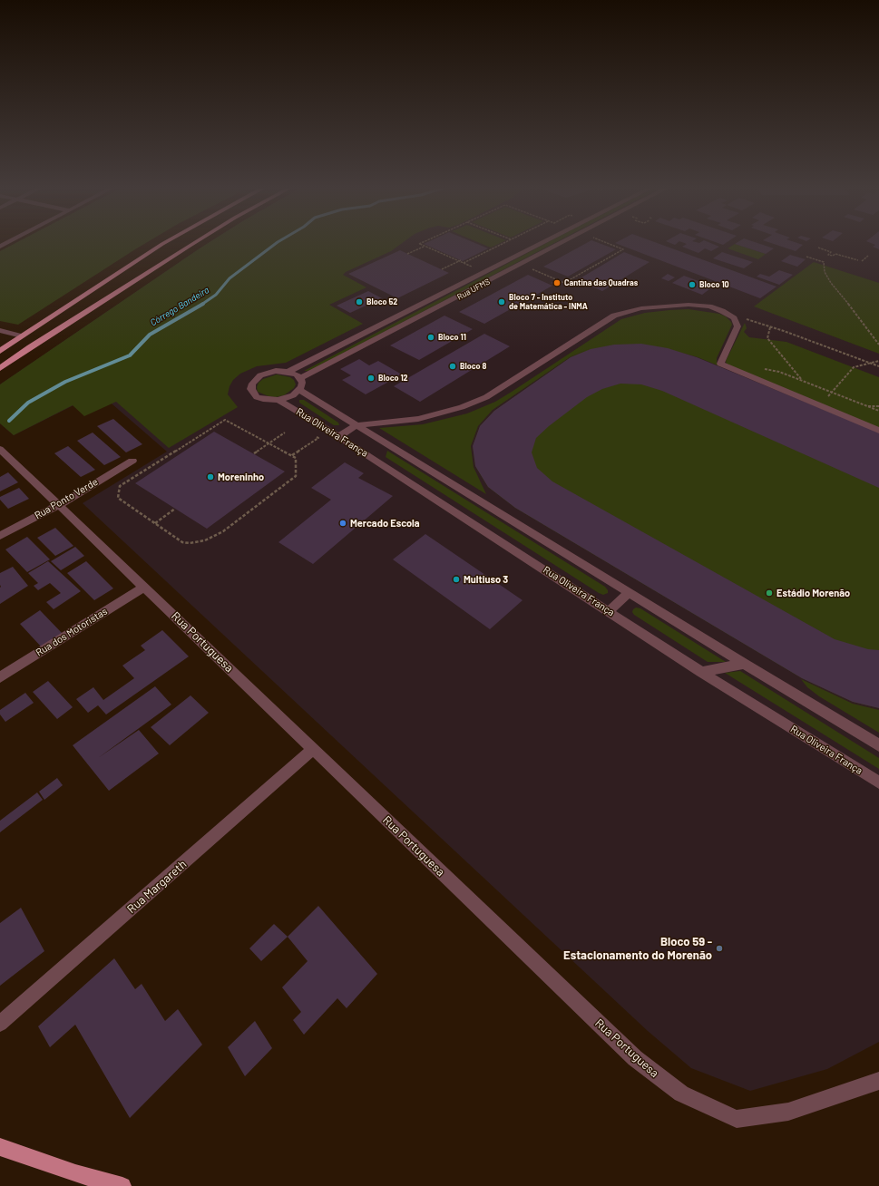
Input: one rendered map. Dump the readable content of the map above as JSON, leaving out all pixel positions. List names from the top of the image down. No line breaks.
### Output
{"streets":{"street":["Rua UFMS","Rua Oliveira França","Rua Ponto Verde","Rua dos Motoristas","Rua Portuguesa","Rua Margareth"]},"crossings":[["Rua UFMS","Rua Oliveira França"],["Rua Ponto Verde","Rua Portuguesa"],["Rua dos Motoristas","Rua Portuguesa"],["Rua Portuguesa","Rua Margareth"]],"water":["Córrego Bandeira"],"places":["Cantina das Quadras","Bloco 10","Bloco 52","Bloco 7 - Instituto de Matemática - INMA","Bloco 11","Bloco 8","Bloco 12","Moreninho","Mercado Escola","Multiuso 3","Estádio Morenão","Bloco 59 - Estacionamento do Morenão"]}
